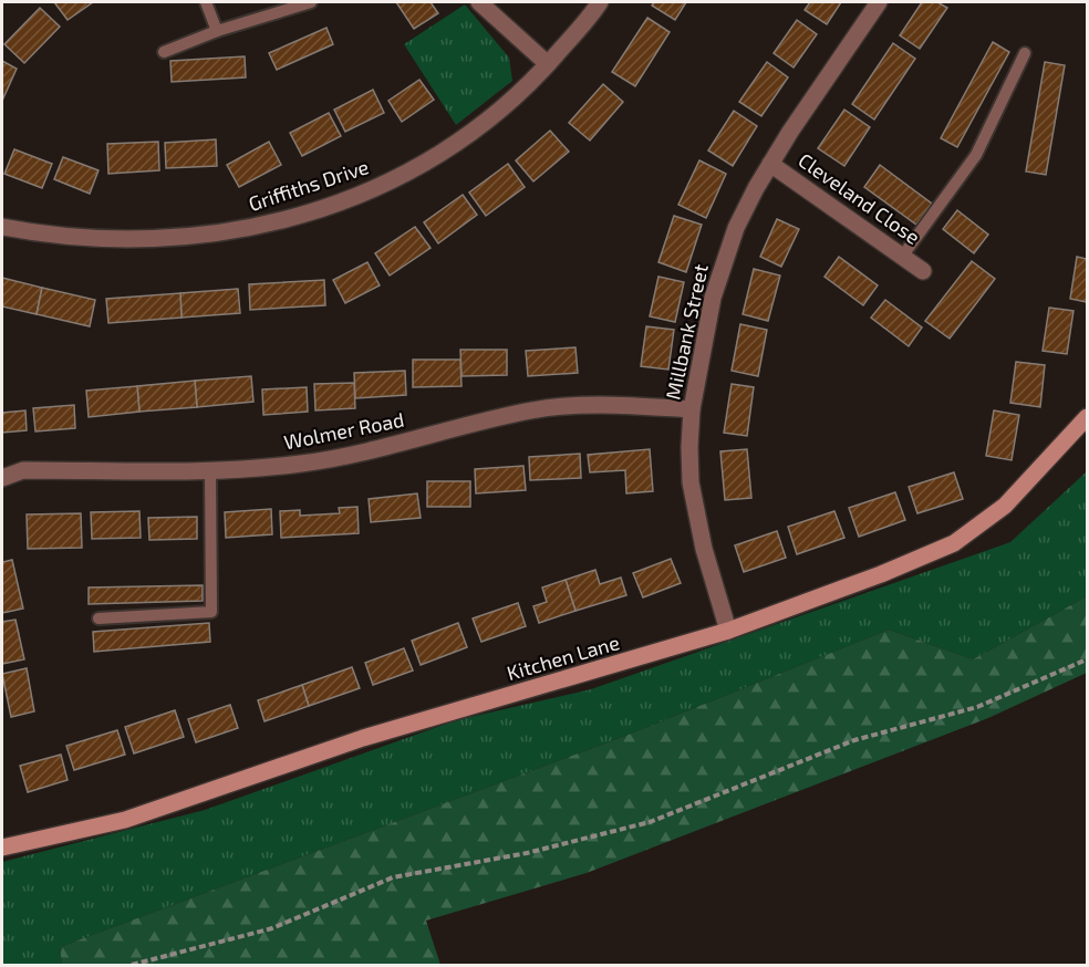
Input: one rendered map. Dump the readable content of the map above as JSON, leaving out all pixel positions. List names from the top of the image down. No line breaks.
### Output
{"streets":{"street":["Griffiths Drive","Cleveland Close","Millbank Street","Wolmer Road","Kitchen Lane"]},"crossings":[["Cleveland Close","Millbank Street"],["Millbank Street","Wolmer Road"],["Millbank Street","Kitchen Lane"]]}
